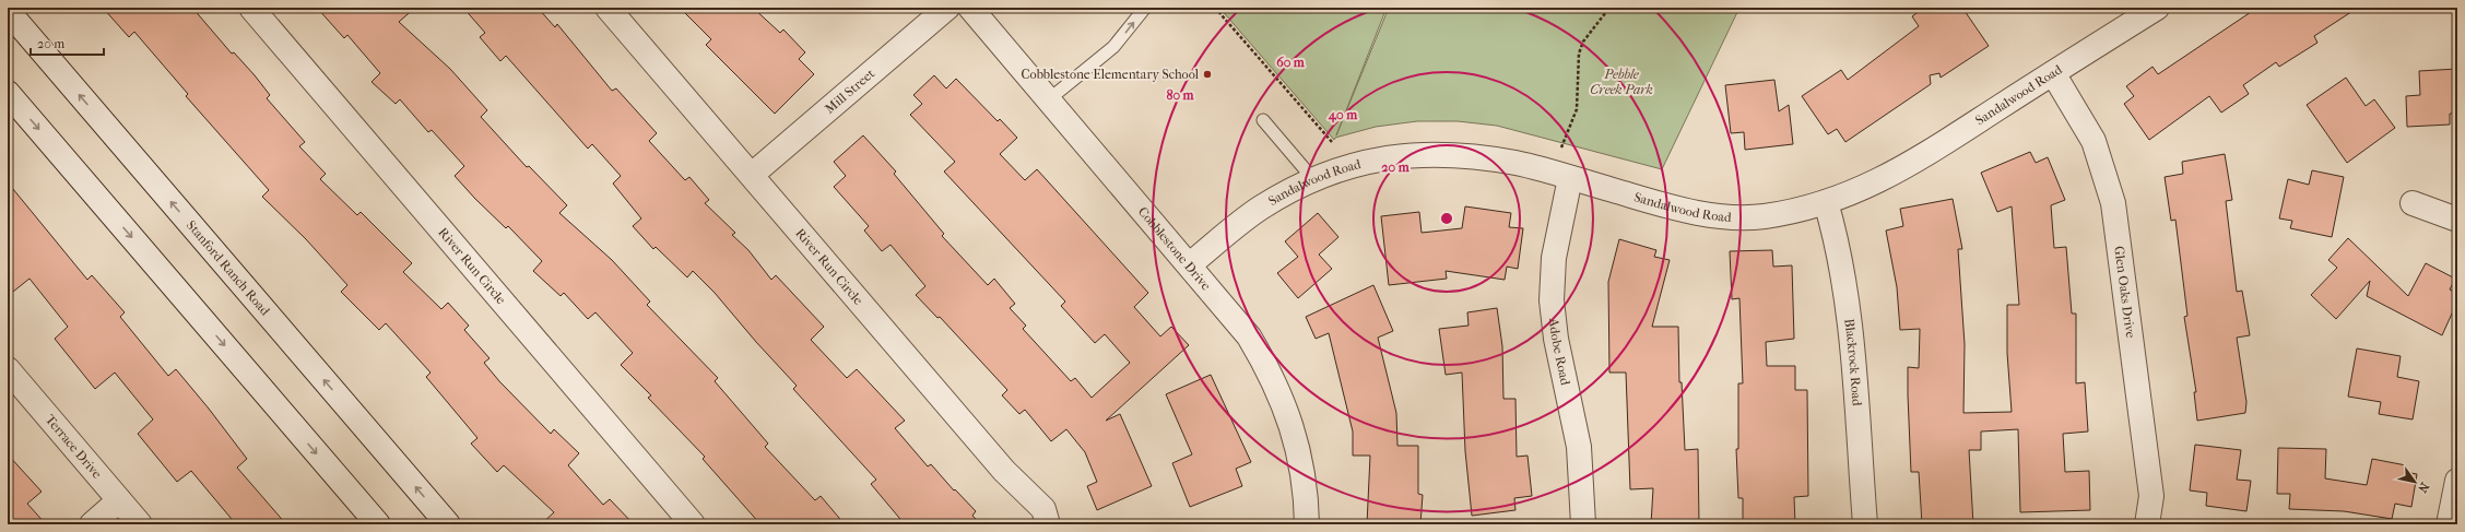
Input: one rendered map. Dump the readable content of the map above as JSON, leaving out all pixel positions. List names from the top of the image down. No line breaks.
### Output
{"streets":{"street":["Mill Street","Sandalwood Road","Cobblestone Drive","River Run Circle","Stanford Ranch Road","Glen Oaks Drive","Adobe Road","Blackrock Road","Terrace Drive"]},"crossings":[["Mill Street","River Run Circle"],["Sandalwood Road","Cobblestone Drive"],["Sandalwood Road","Glen Oaks Drive"],["Sandalwood Road","Adobe Road"],["Sandalwood Road","Blackrock Road"]],"parks":["Pebble Creek Park"],"places":["Cobblestone Elementary School"],"scale_bar":"20 m","north":"bottom right","rings":["60 m","80 m","40 m","20 m"]}
